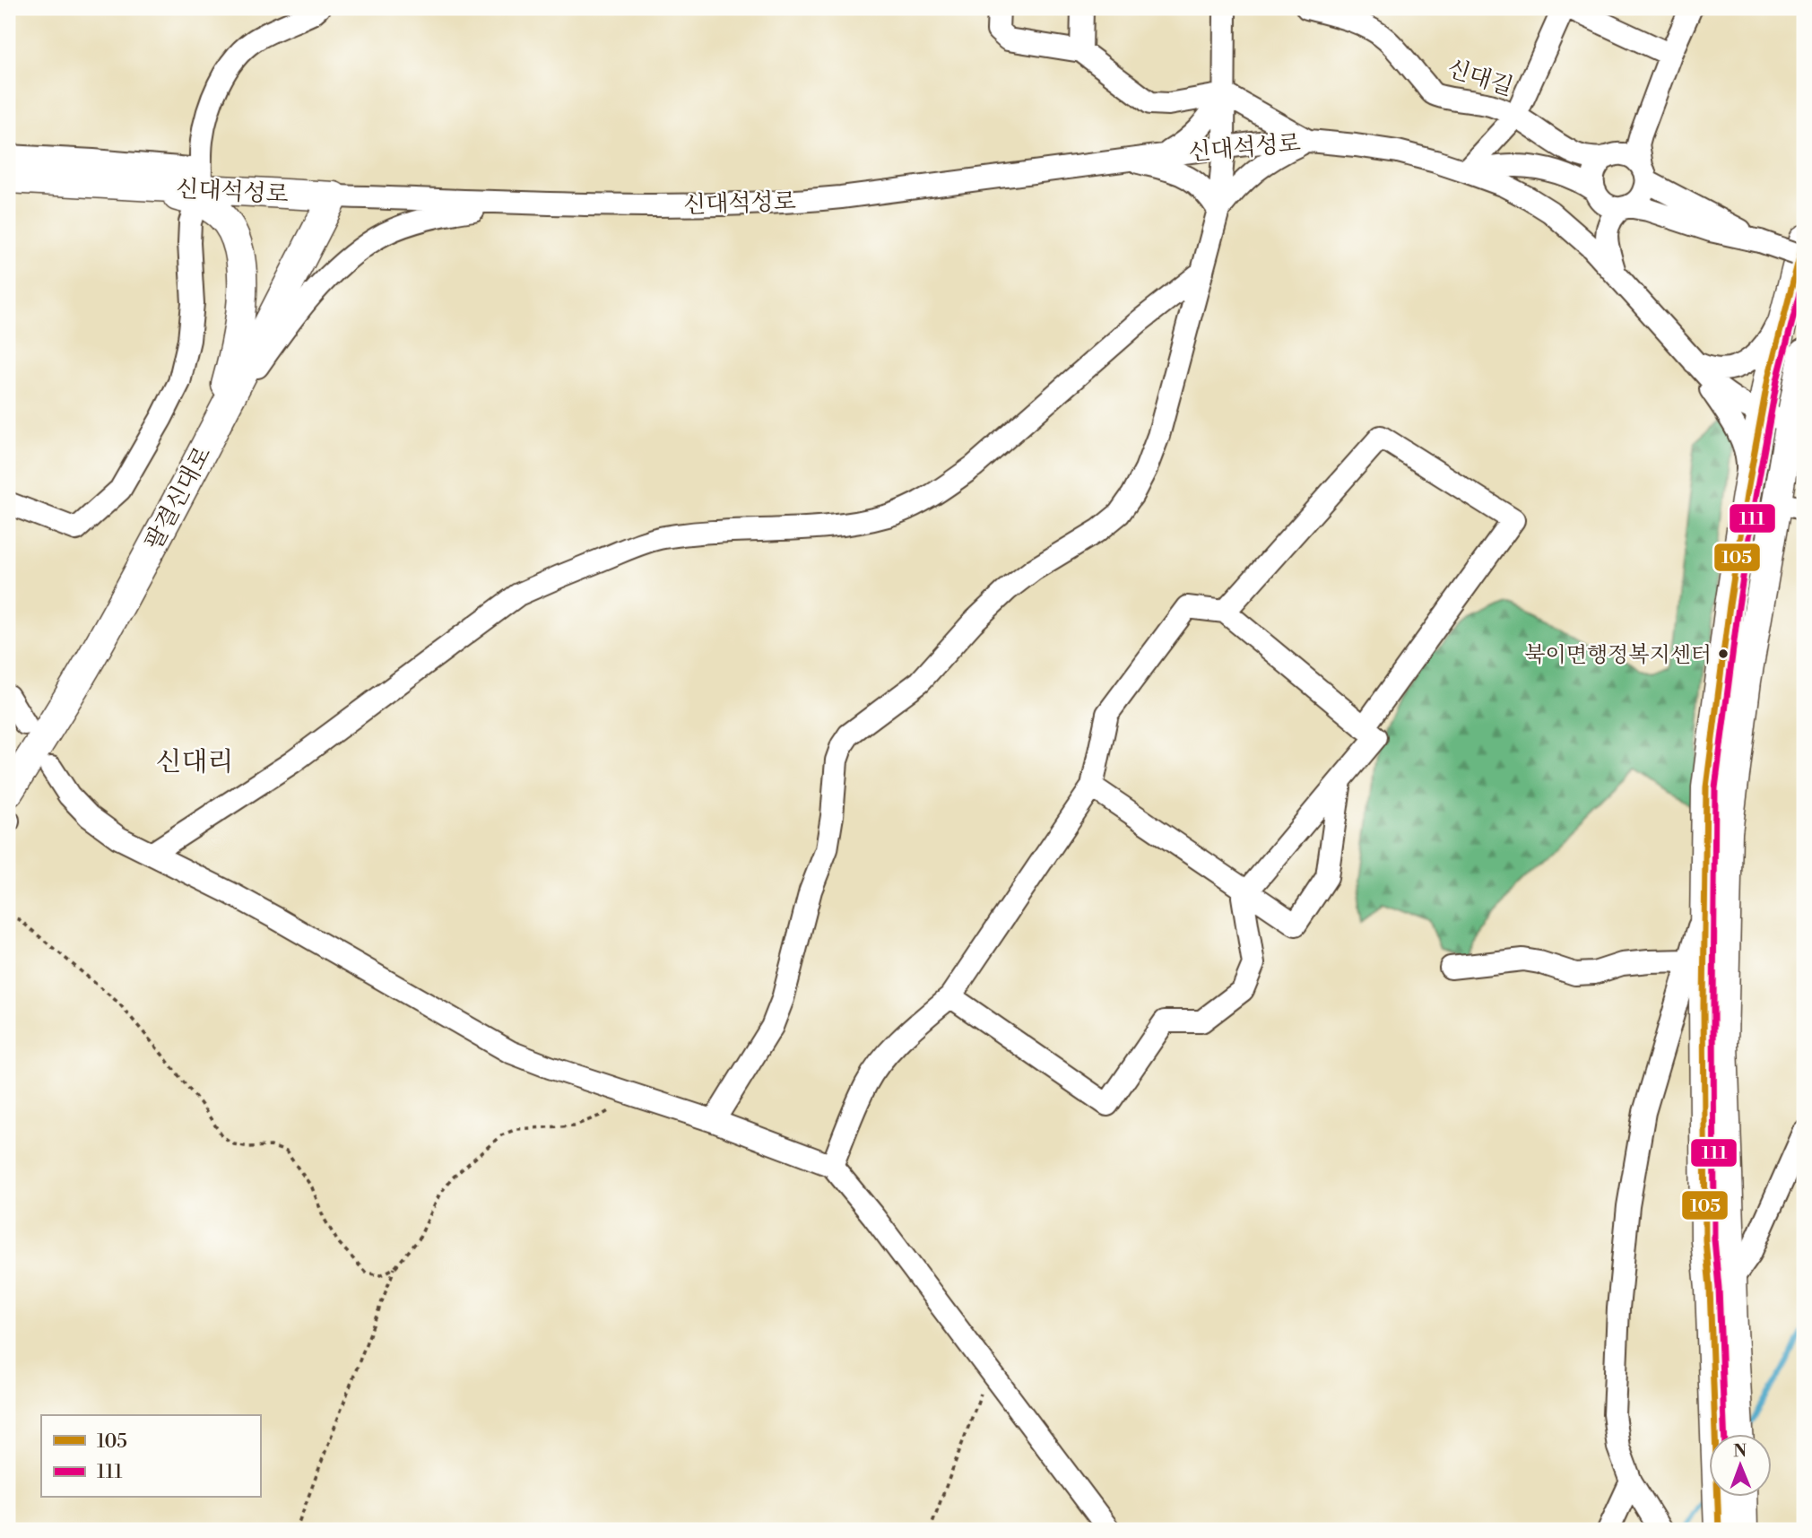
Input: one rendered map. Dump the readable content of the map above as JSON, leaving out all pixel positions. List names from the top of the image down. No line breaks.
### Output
{"streets":{"main road":["신대석성로","팔결신대로"],"street":["신대길"]},"crossings":[["신대석성로","팔결신대로"]],"districts":["신대리"],"places":["북이면행정복지센터"],"lines":["transit line 105","transit line 111"],"legend":["105","111"],"north":"top"}
